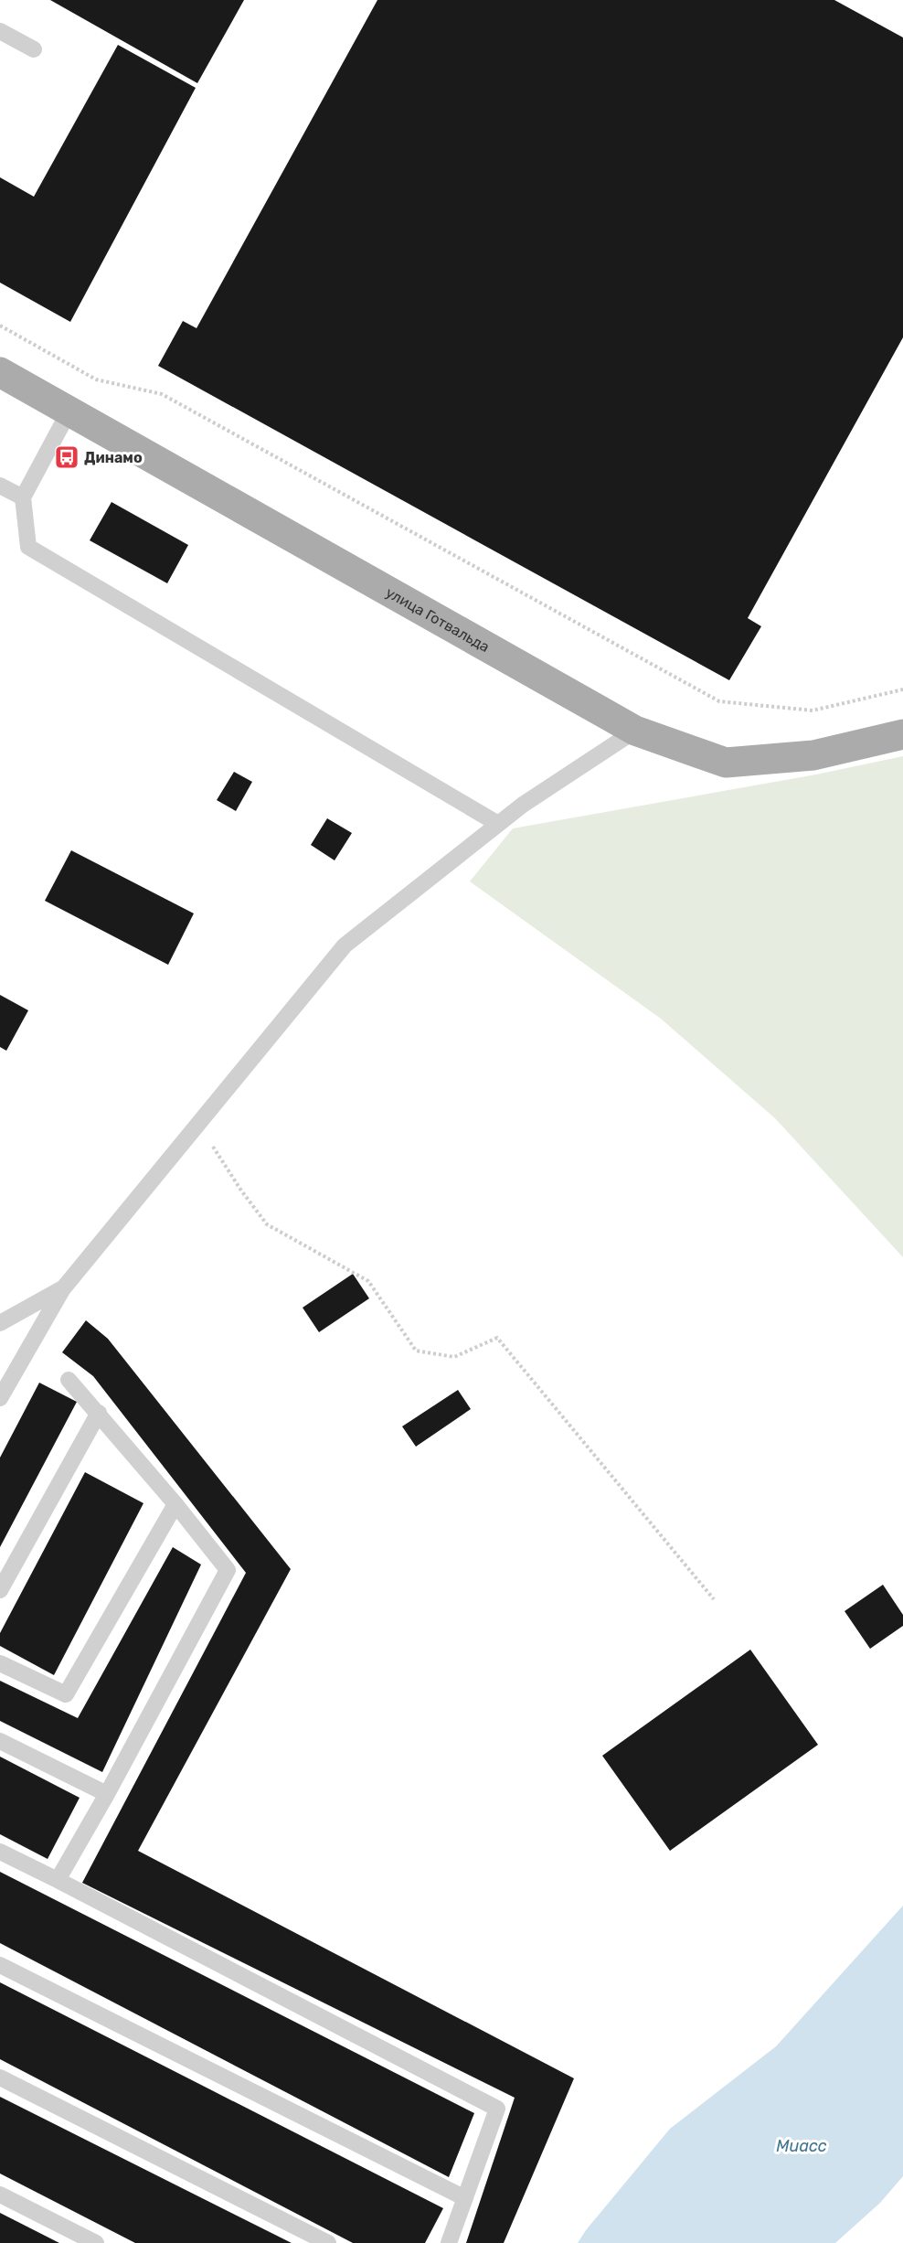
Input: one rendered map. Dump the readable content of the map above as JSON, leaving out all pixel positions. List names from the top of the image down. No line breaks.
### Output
{"streets":{"main road":["улица Готвальда"]},"water":["Миасс"],"places":{"bus stop":["Динамо"]}}
